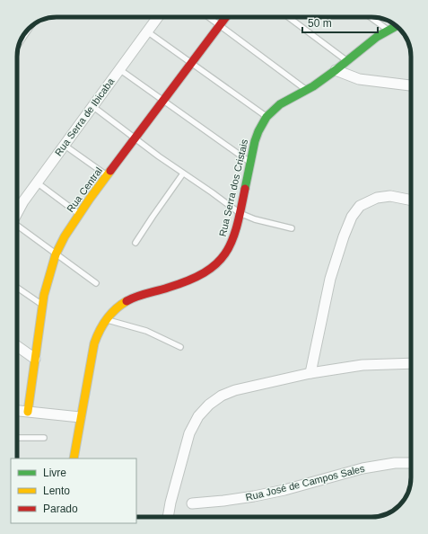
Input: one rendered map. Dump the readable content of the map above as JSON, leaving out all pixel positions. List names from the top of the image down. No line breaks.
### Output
{"streets":{"street":["Rua Serra de Ibicaba","Rua Serra dos Cristais","Rua Central","Rua José de Campos Sales"]},"legend":["Livre","Lento","Parado"],"scale_bar":"50 m"}
